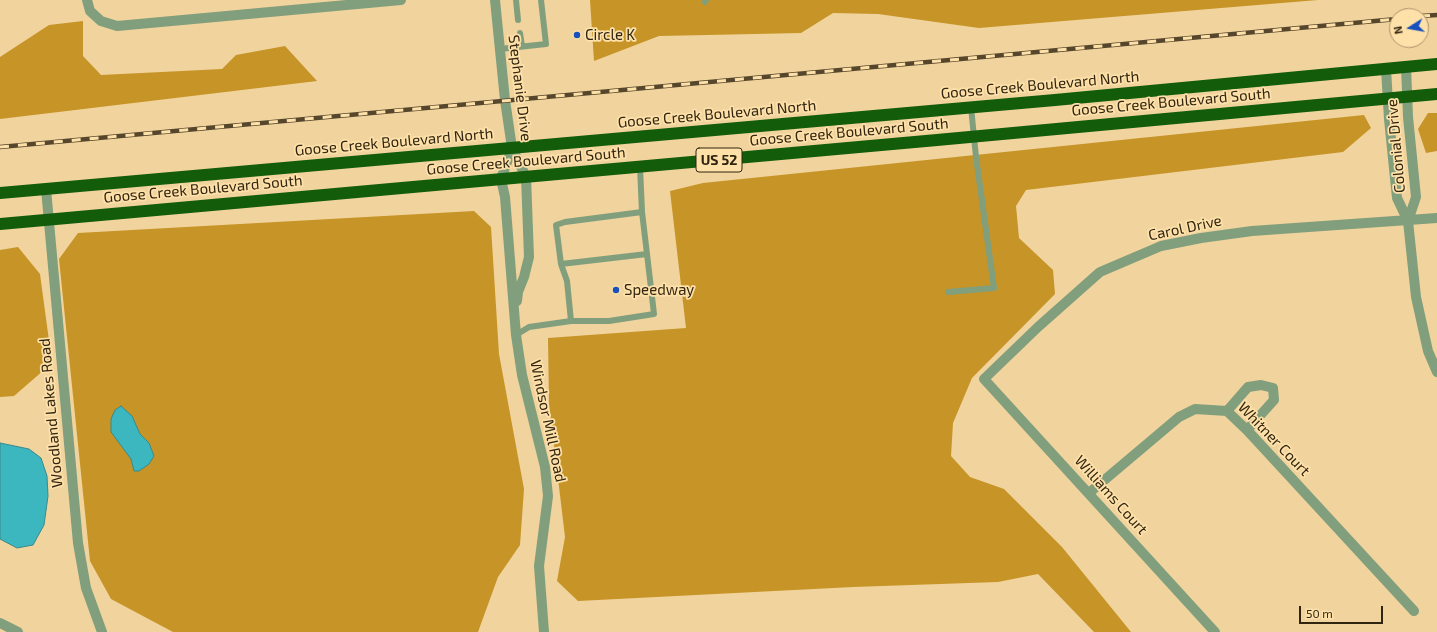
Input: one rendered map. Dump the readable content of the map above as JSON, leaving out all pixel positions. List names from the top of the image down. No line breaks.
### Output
{"streets":{"highway":["Goose Creek Boulevard North","Goose Creek Boulevard South","US 52"],"street":["Stephanie Drive","Colonial Drive","Carol Drive","Woodland Lakes Road","Windsor Mill Road","Whitner Court","Williams Court"]},"crossings":[["Goose Creek Boulevard North","Stephanie Drive"],["Goose Creek Boulevard North","Colonial Drive"],["Goose Creek Boulevard North","Woodland Lakes Road"],["Goose Creek Boulevard North","Windsor Mill Road"],["Stephanie Drive","Goose Creek Boulevard South"],["Stephanie Drive","Windsor Mill Road"],["Goose Creek Boulevard South","Colonial Drive"],["Goose Creek Boulevard South","Woodland Lakes Road"],["Goose Creek Boulevard South","Windsor Mill Road"],["Colonial Drive","Carol Drive"],["Carol Drive","Williams Court"],["Whitner Court","Williams Court"]],"places":["Circle K","Speedway"],"scale_bar":"50 m","north":"left"}
